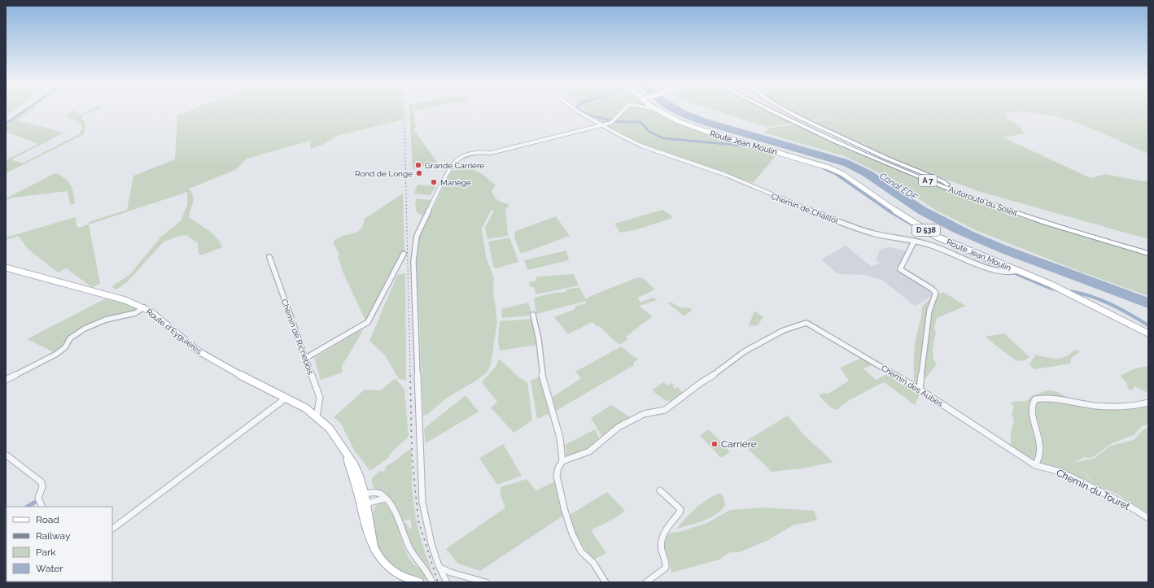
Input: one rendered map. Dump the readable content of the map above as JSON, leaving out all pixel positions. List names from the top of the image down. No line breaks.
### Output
{"streets":{"highway":["A 7","Autoroute du Soleil"],"main road":["Route Jean Moulin","D 538","Route d'Eyguières"],"street":["Chemin de Chaillol","Chemin de Richebois","Chemin des Aubes","Chemin du Touret"]},"crossings":[["Route Jean Moulin","Chemin de Chaillol"],["Route d'Eyguières","Chemin de Richebois"],["Chemin des Aubes","Chemin du Touret"]],"water":["Canal EDF"],"places":["Grande Carrière","Rond de Longe","Manège","Carrière"],"legend":["Road","Railway","Park","Water"]}
